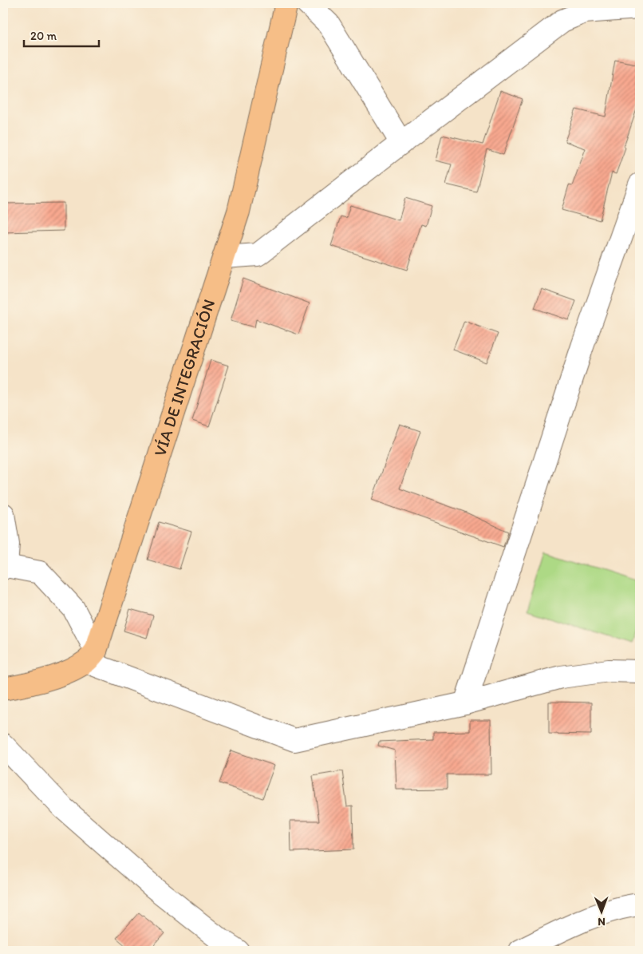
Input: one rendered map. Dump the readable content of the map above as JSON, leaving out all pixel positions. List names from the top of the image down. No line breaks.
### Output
{"streets":{"main road":["VÍA DE INTEGRACIÓN"]},"scale_bar":"20 m","north":"bottom"}
